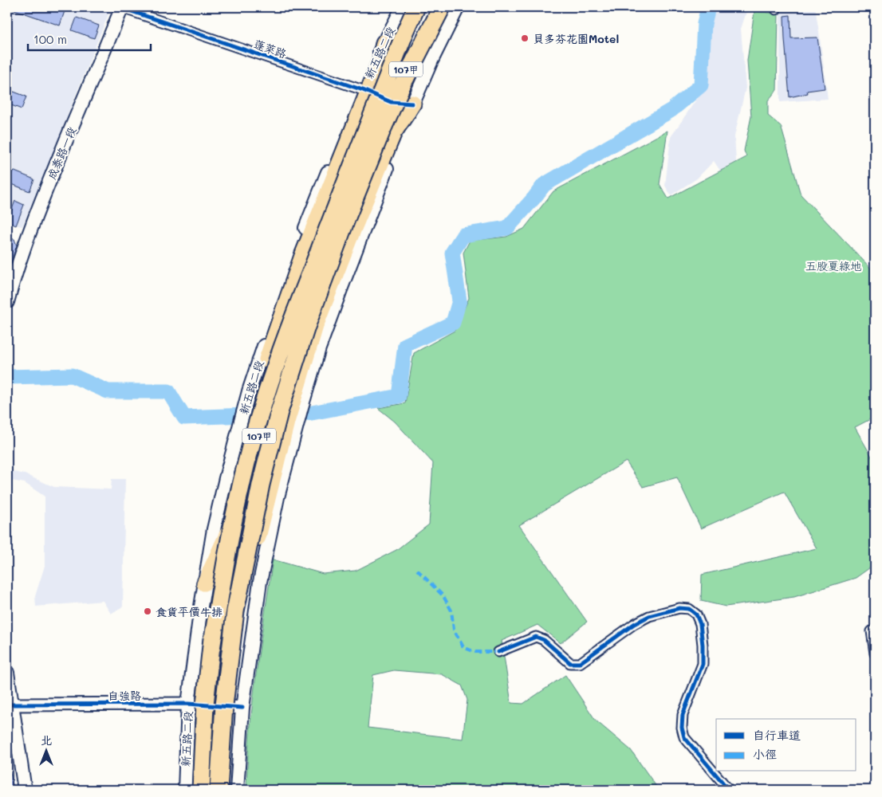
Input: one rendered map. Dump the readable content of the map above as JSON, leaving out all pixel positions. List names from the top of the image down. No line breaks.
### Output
{"streets":{"main road":["新五路二段","107甲","成泰路一段"],"street":["蓬萊路","自強路"]},"crossings":[["蓬萊路","新五路二段"],["蓬萊路","107甲"],["蓬萊路","成泰路一段"],["新五路二段","自強路"],["107甲","自強路"]],"parks":["五股夏綠地"],"places":["貝多芬花園Motel","食貨平價牛排"],"legend":["自行車道","小徑"],"scale_bar":"100 m","north":"top"}
